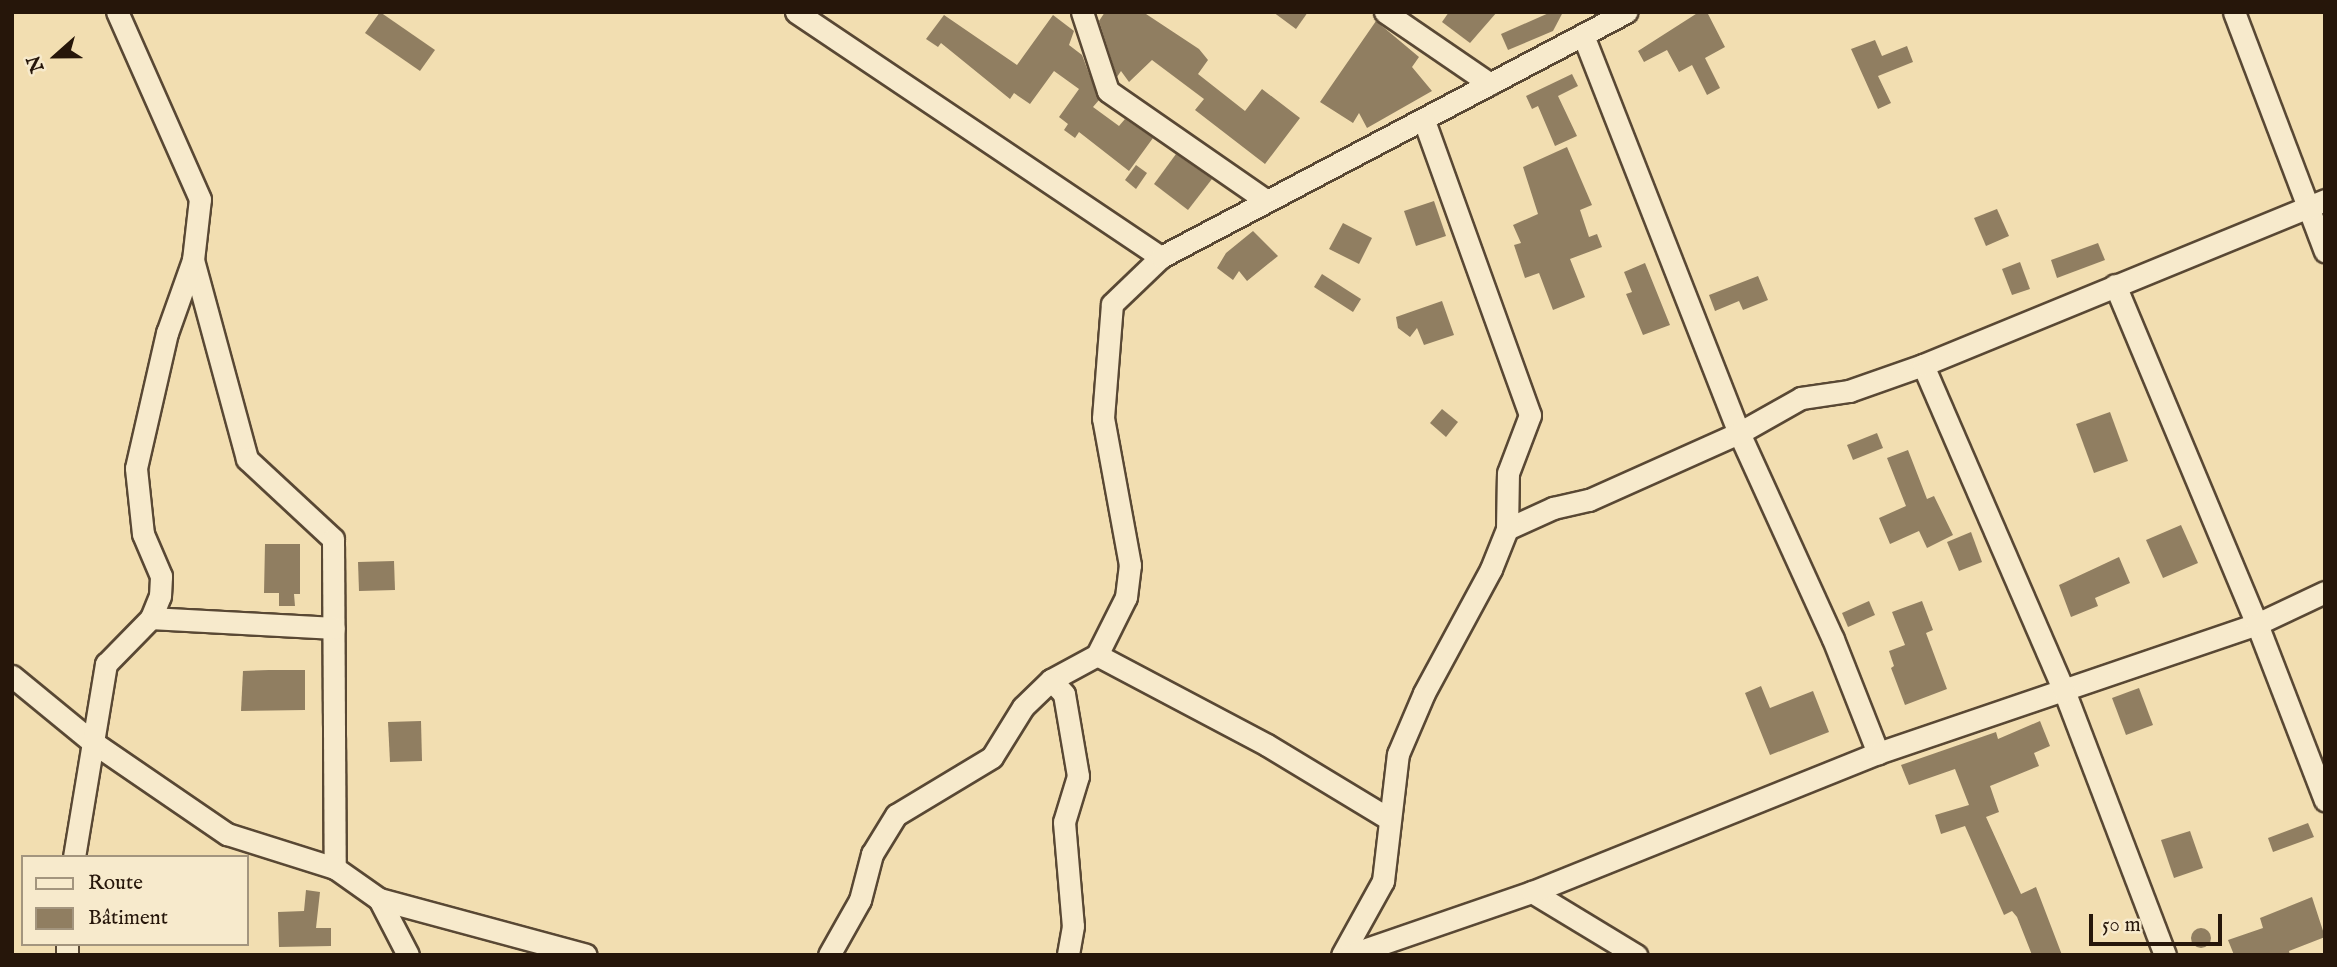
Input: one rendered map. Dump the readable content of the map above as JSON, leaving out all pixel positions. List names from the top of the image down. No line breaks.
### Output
{"legend":["Route","Bâtiment"],"scale_bar":"50 m","north":"left"}
